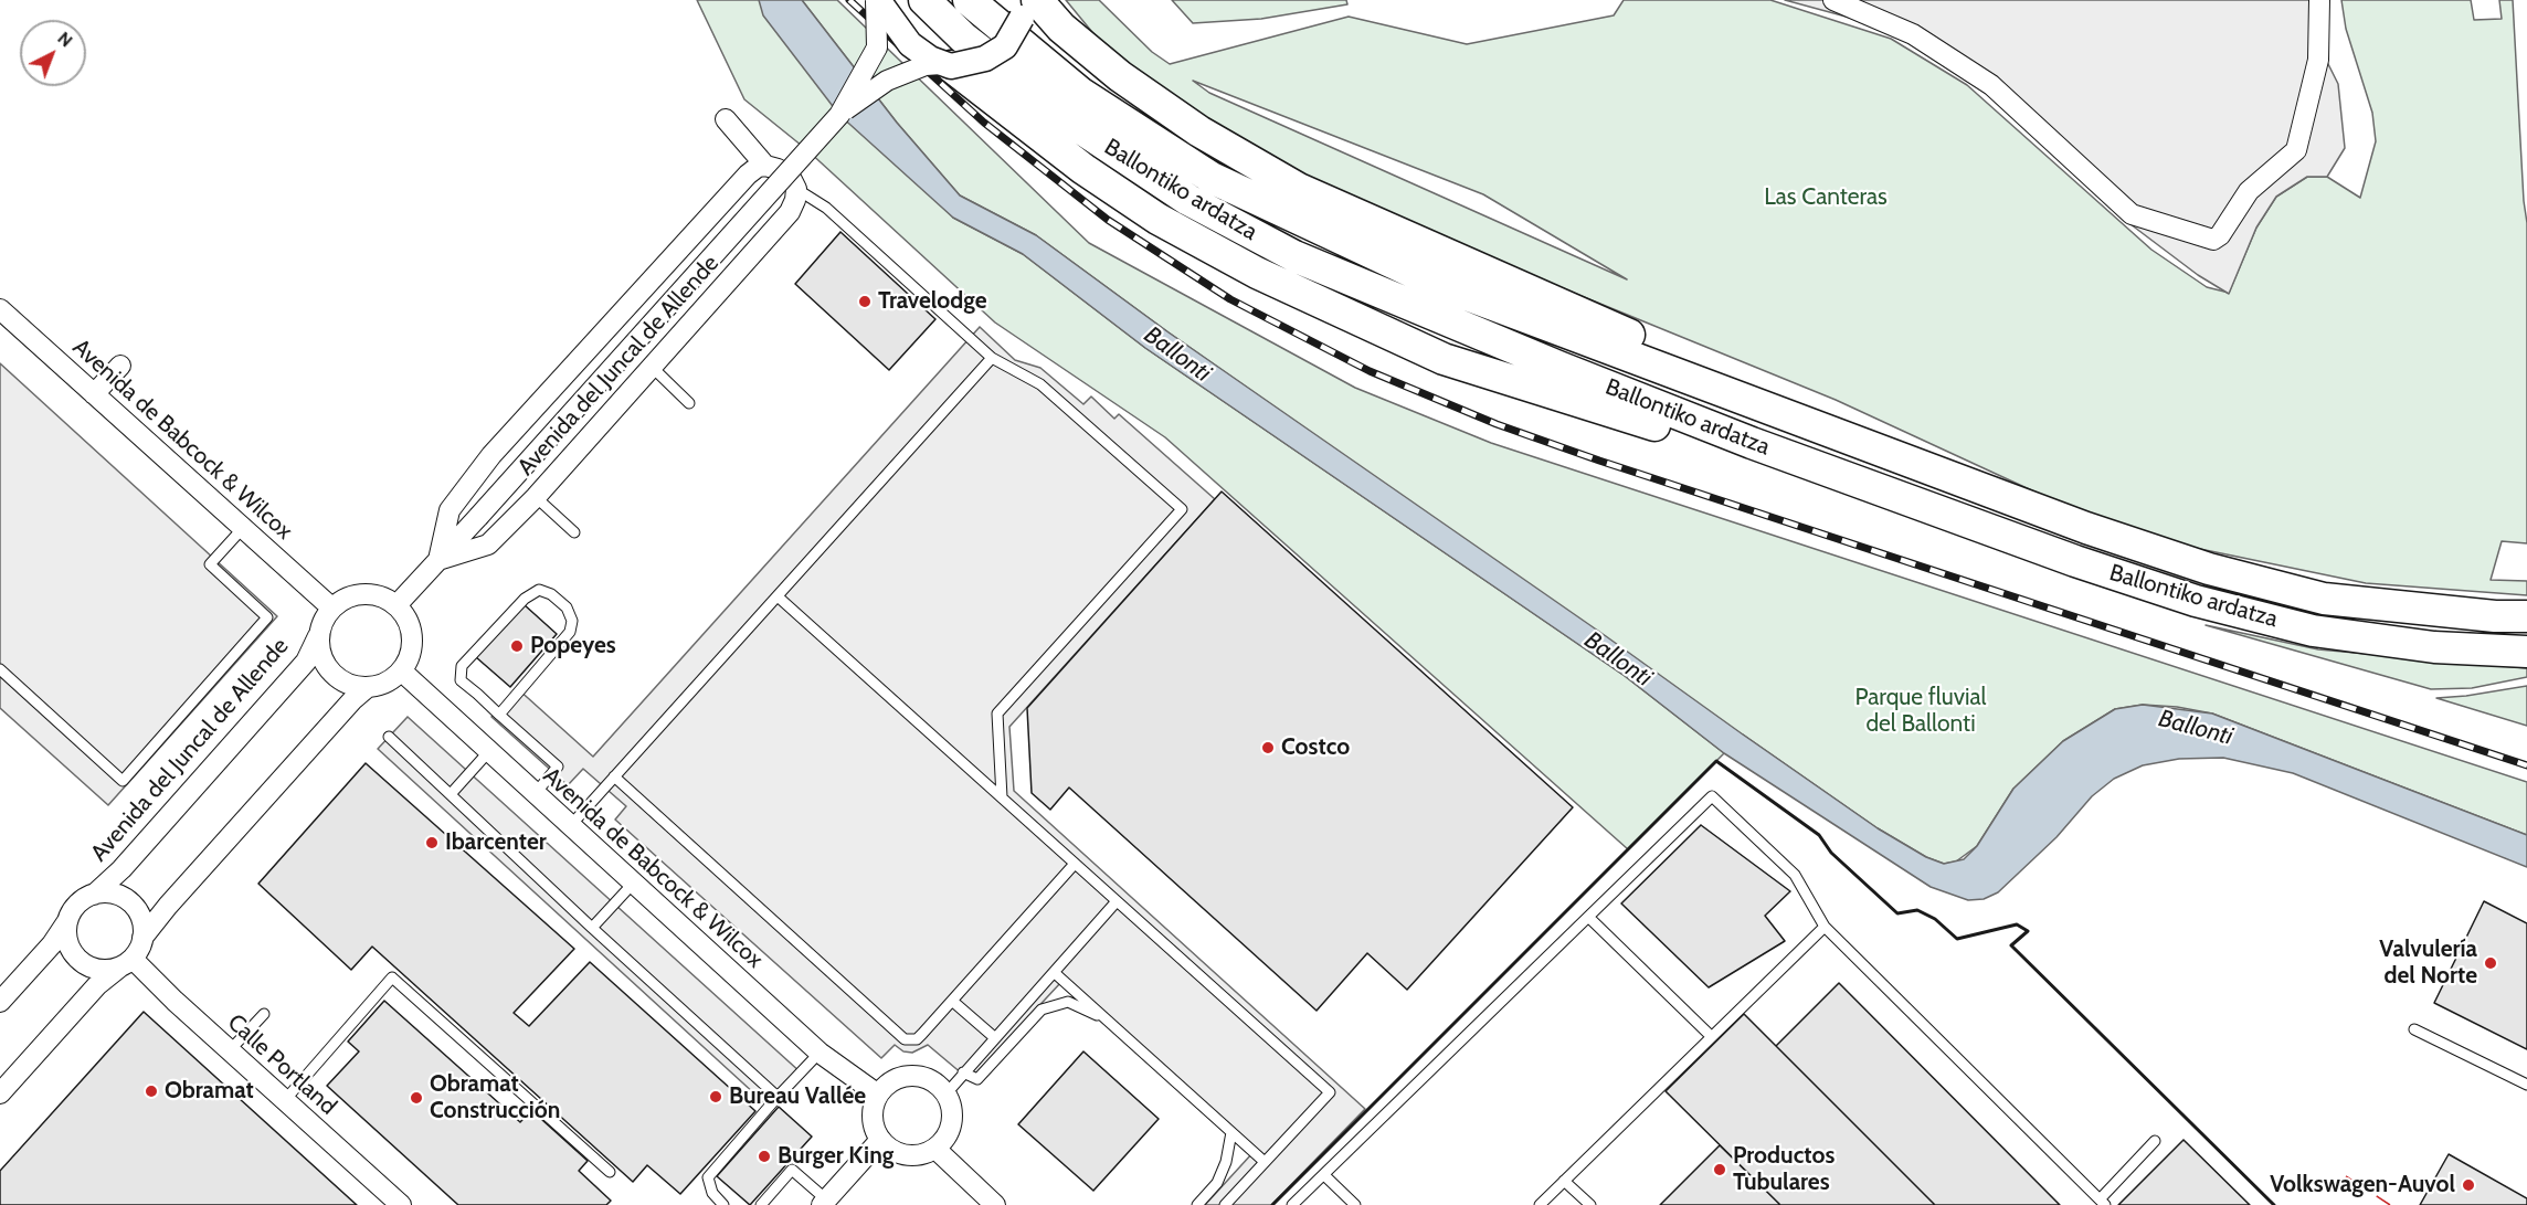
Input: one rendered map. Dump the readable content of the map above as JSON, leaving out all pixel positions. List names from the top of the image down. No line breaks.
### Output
{"streets":{"main road":["Ballontiko ardatza"],"street":["Avenida del Juncal de Allende","Avenida de Babcock & Wilcox","Calle Portland"]},"crossings":[["Avenida del Juncal de Allende","Avenida de Babcock & Wilcox"],["Avenida del Juncal de Allende","Calle Portland"]],"water":["Ballonti"],"parks":["Las Canteras","Parque fluvial del Ballonti"],"places":["Travelodge","Popeyes","Costco","Ibarcenter","Valvulería del Norte","Obramat","Bureau Vallée","Obramat Construcción","Burger King","Productos Tubulares","Volkswagen-Auvol"],"north":"top right"}
